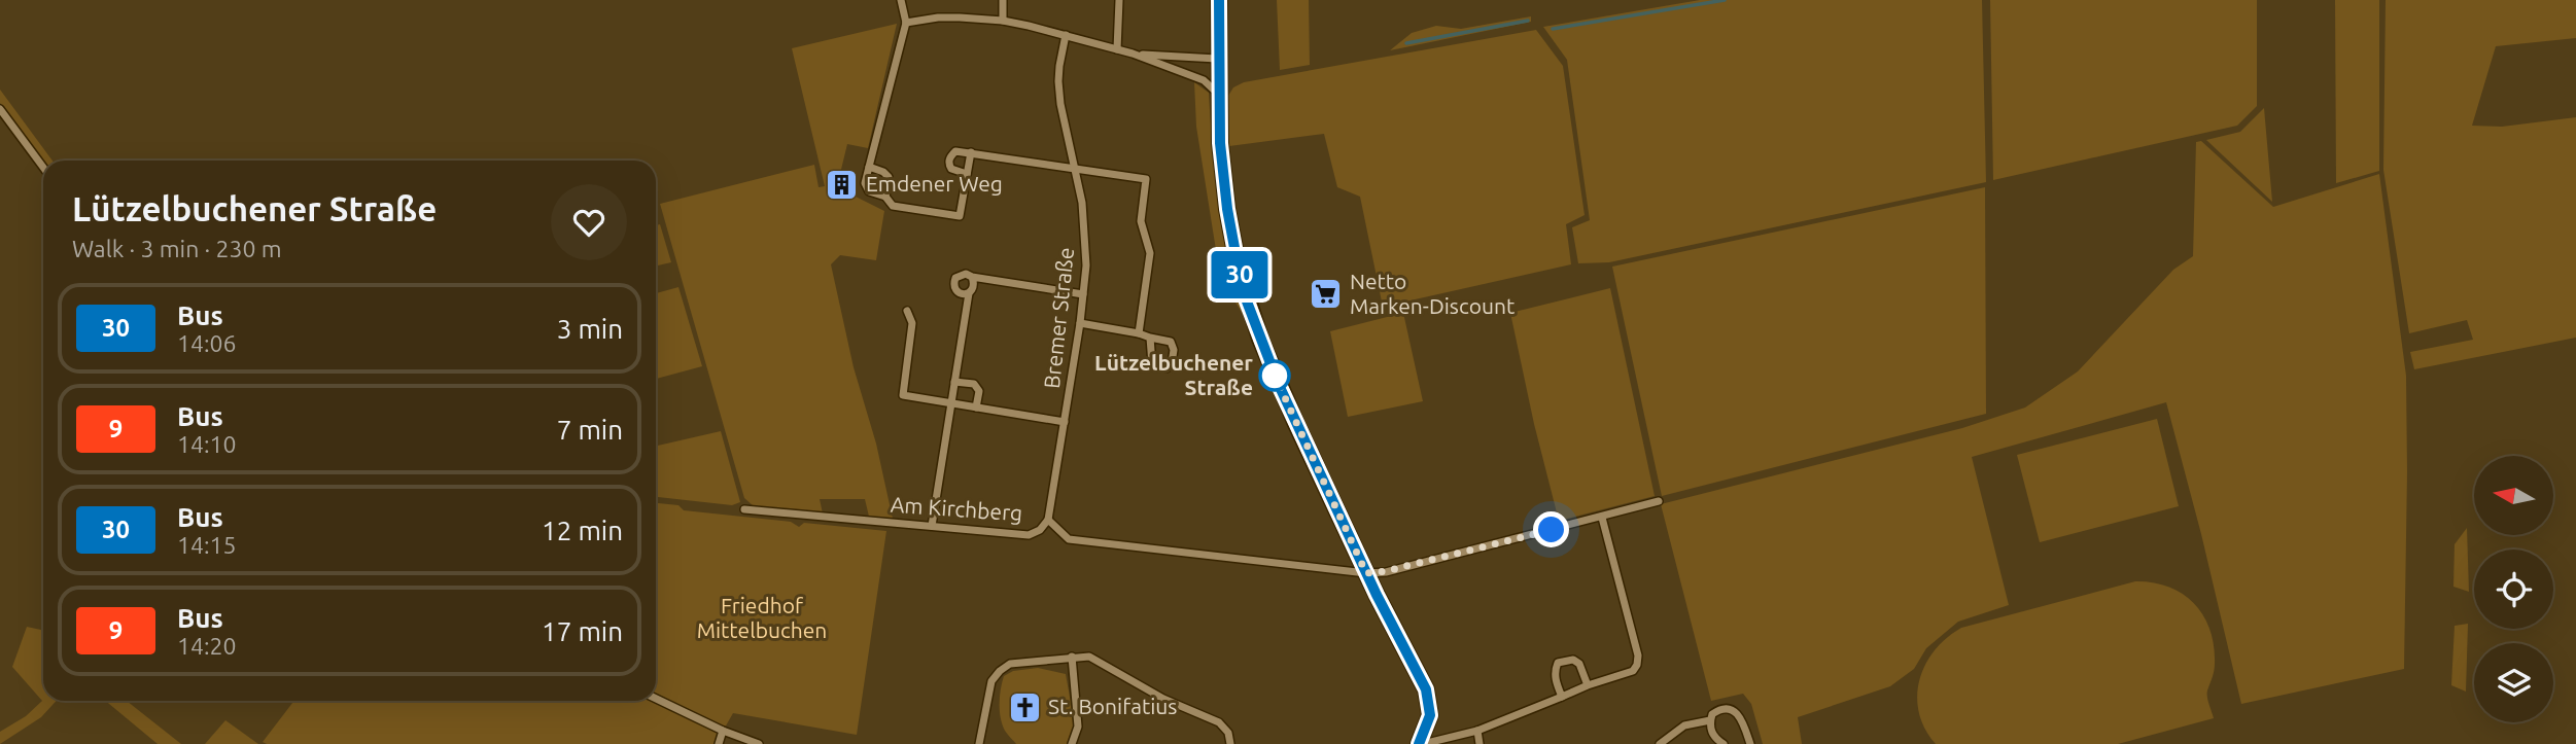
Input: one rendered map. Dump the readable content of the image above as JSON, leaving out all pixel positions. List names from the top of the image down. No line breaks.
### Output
{"streets":{"street":["Bremer Straße","Am Kirchberg"]},"crossings":[["Bremer Straße","Am Kirchberg"]],"parks":["Friedhof Mittelbuchen"],"places":{"building":["Emdener Weg"],"supermarket":["Netto Marken-Discount"],"other":["Lützelbuchener Straße"],"church":["St. Bonifatius"]},"lines":["bus line 30"],"north":"left","page":{"on_map":"30","heading":["Lützelbuchener Straße","Walk · 3 min · 230 m"],"list":[{"mark":"30","name":"Bus","note":"14:06","value":"3 min"},{"mark":"9","name":"Bus","note":"14:10","value":"7 min"},{"mark":"30","name":"Bus","note":"14:15","value":"12 min"},{"mark":"9","name":"Bus","note":"14:20","value":"17 min"}]}}
